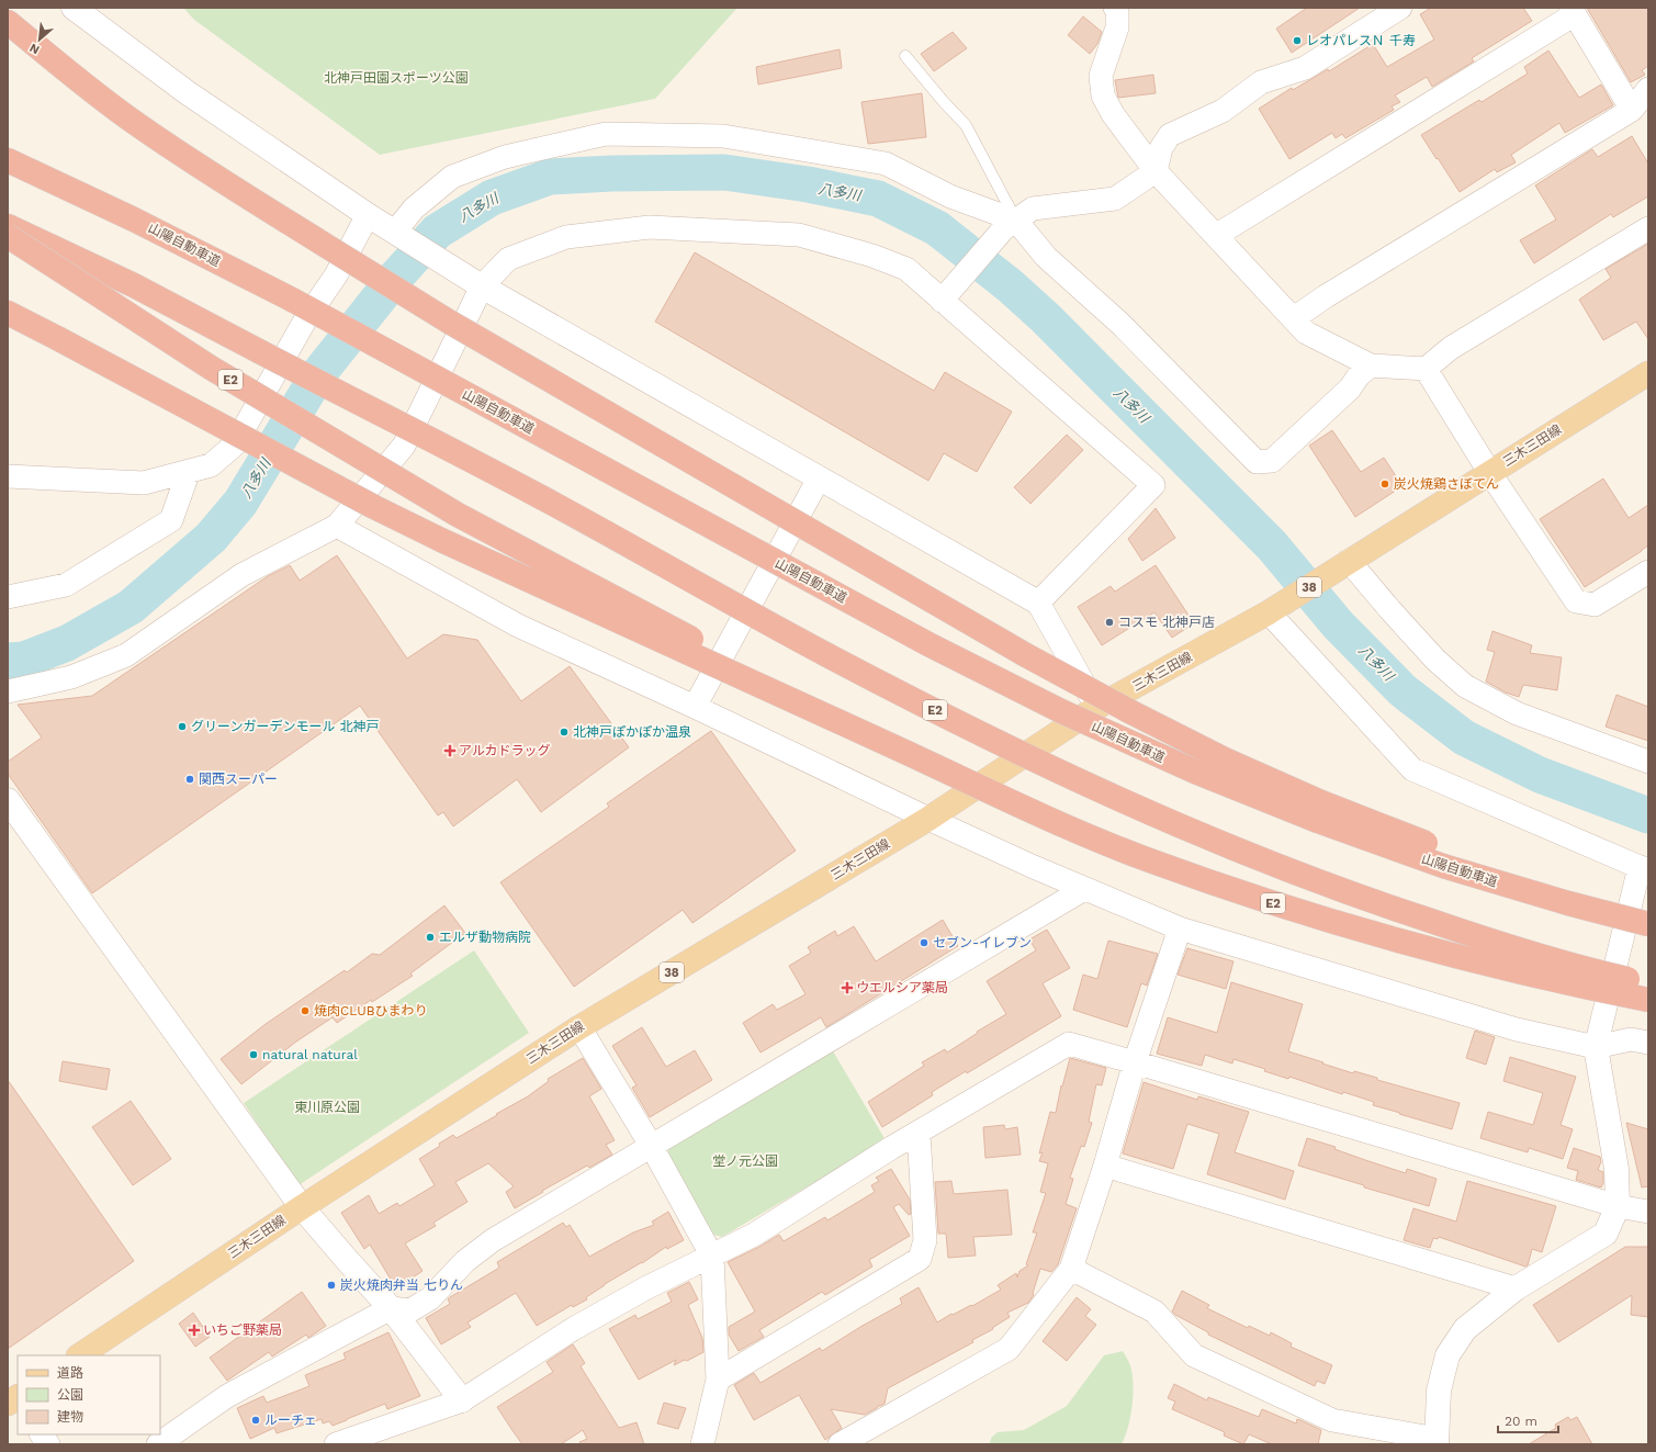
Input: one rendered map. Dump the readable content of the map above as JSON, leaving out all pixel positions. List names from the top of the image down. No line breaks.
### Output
{"streets":{"highway":["山陽自動車道","E2"],"main road":["三木三田線","38"]},"water":["八多川"],"parks":["北神戸田園スポーツ公園","東川原公園","堂ノ元公園"],"places":{"other":["レオパレスＮ 千寿","炭火焼鶏さぼてん","コスモ 北神戸店","グリーンガーデンモール 北神戸","北神戸ぽかぽか温泉","関西スーパー","エルザ動物病院","セブン-イレブン","焼肉CLUBひまわり","natural natural","炭火焼肉弁当 七りん","ルーチェ"],"health":["アルカドラッグ","ウエルシア薬局","いちご野薬局"]},"legend":["道路","公園","建物"],"scale_bar":"20 m","north":"bottom left"}
